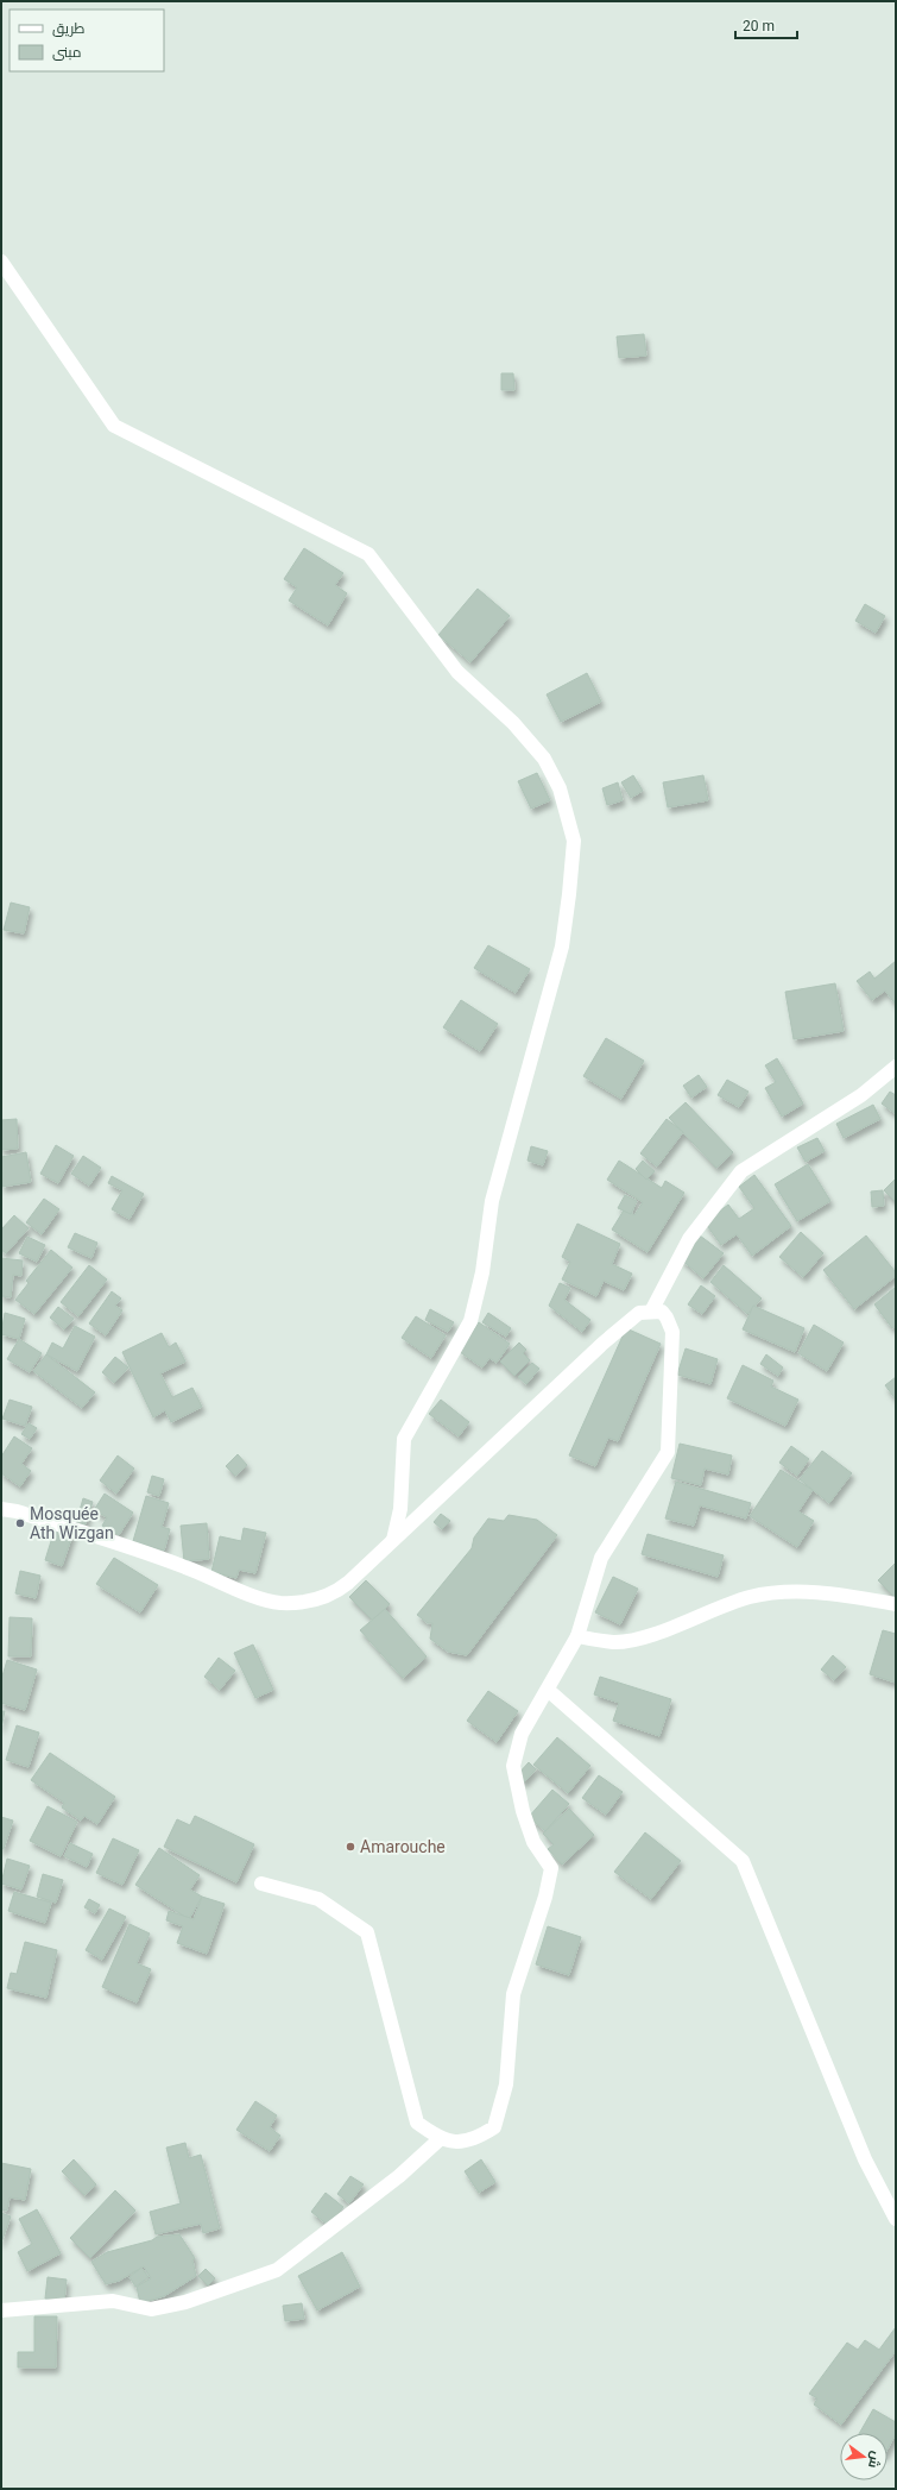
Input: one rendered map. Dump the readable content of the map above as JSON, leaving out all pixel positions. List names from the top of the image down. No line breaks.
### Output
{"places":["Mosquée Ath Wizgan","Amarouche"],"legend":["طريق","مبنى"],"scale_bar":"20 m","north":"right"}
